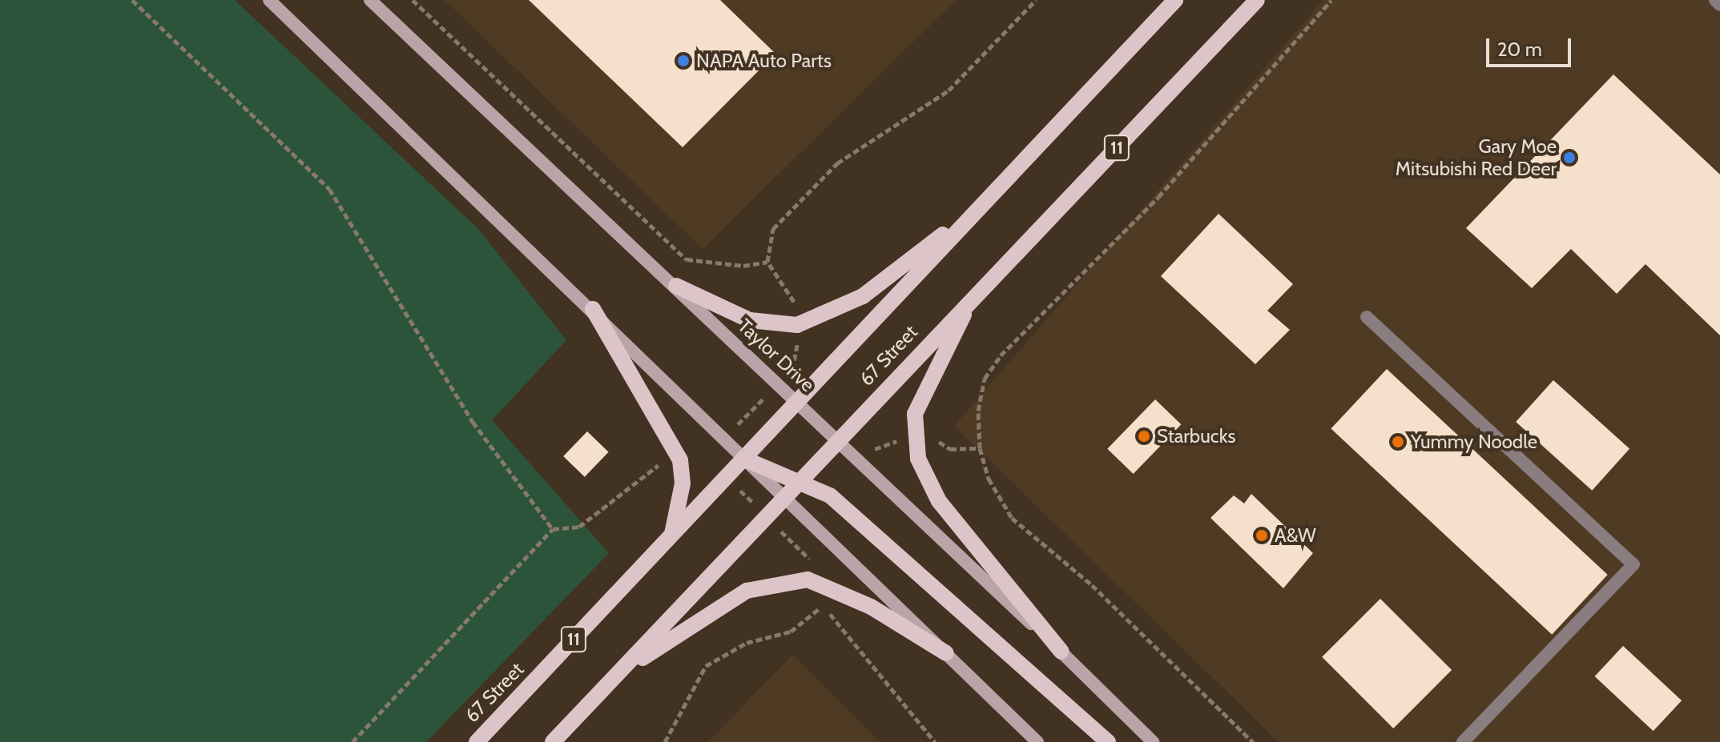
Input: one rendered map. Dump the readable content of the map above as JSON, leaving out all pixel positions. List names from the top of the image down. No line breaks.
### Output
{"streets":{"main road":["11","Taylor Drive","67 Street"]},"crossings":[["Taylor Drive","67 Street"]],"places":["NAPA Auto Parts","Gary Moe Mitsubishi Red Deer","Starbucks","Yummy Noodle","A&W"],"scale_bar":"20 m"}
